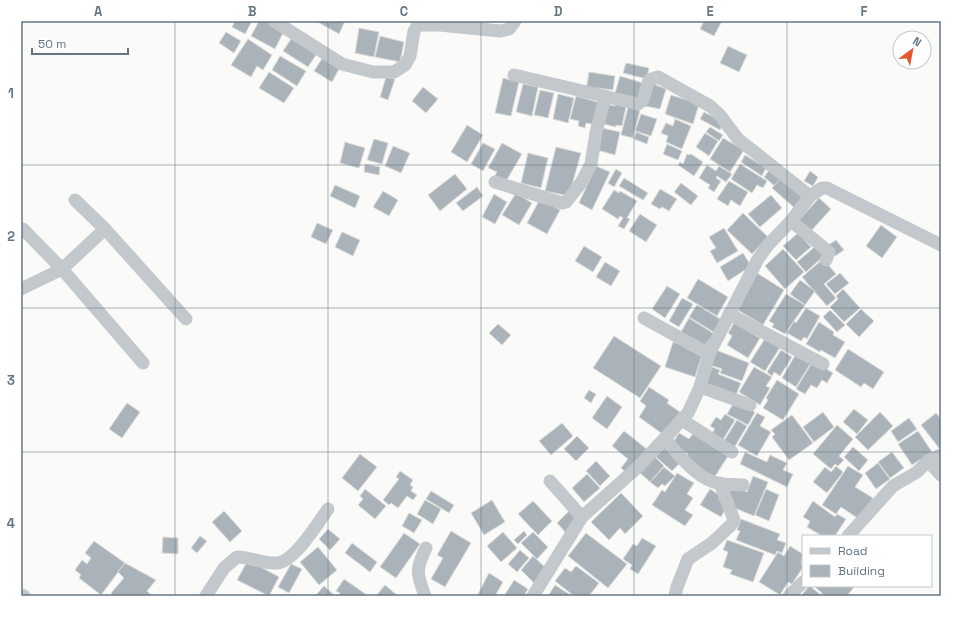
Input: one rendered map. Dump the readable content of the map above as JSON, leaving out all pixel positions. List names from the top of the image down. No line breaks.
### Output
{"legend":["Road","Building"],"scale_bar":"50 m","north":"top right","grid":{"columns":["A","B","C","D","E","F"],"rows":["1","2","3","4"]}}
